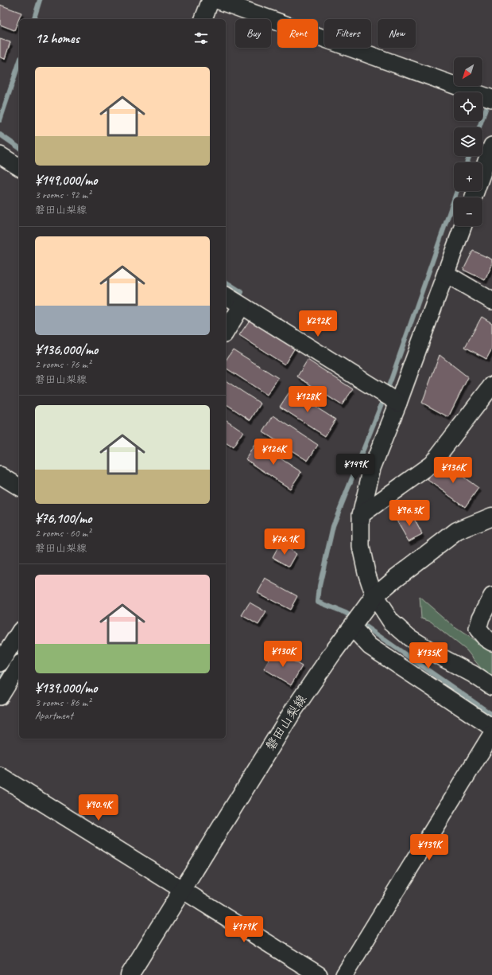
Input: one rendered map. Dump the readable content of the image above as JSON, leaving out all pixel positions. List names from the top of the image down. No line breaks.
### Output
{"streets":{"main road":["磐田山梨線"]},"north":"bottom left","page":{"chip":["Buy","Rent","Filters","New"],"heading":"12 homes","map_buttons":["+","−"],"list":[{"name":"¥149,000/mo","note":"3 rooms · 92 m² · 磐田山梨線"},{"name":"¥136,000/mo","note":"2 rooms · 76 m² · 磐田山梨線"},{"name":"¥76,100/mo","note":"2 rooms · 60 m² · 磐田山梨線"},{"name":"¥139,000/mo","note":"3 rooms · 86 m² · Apartment"}],"price":["¥292K","¥128K","¥126K","¥149K","¥136K","¥96.3K","¥76.1K","¥130K","¥135K","¥90.4K","¥139K","¥179K"]}}
